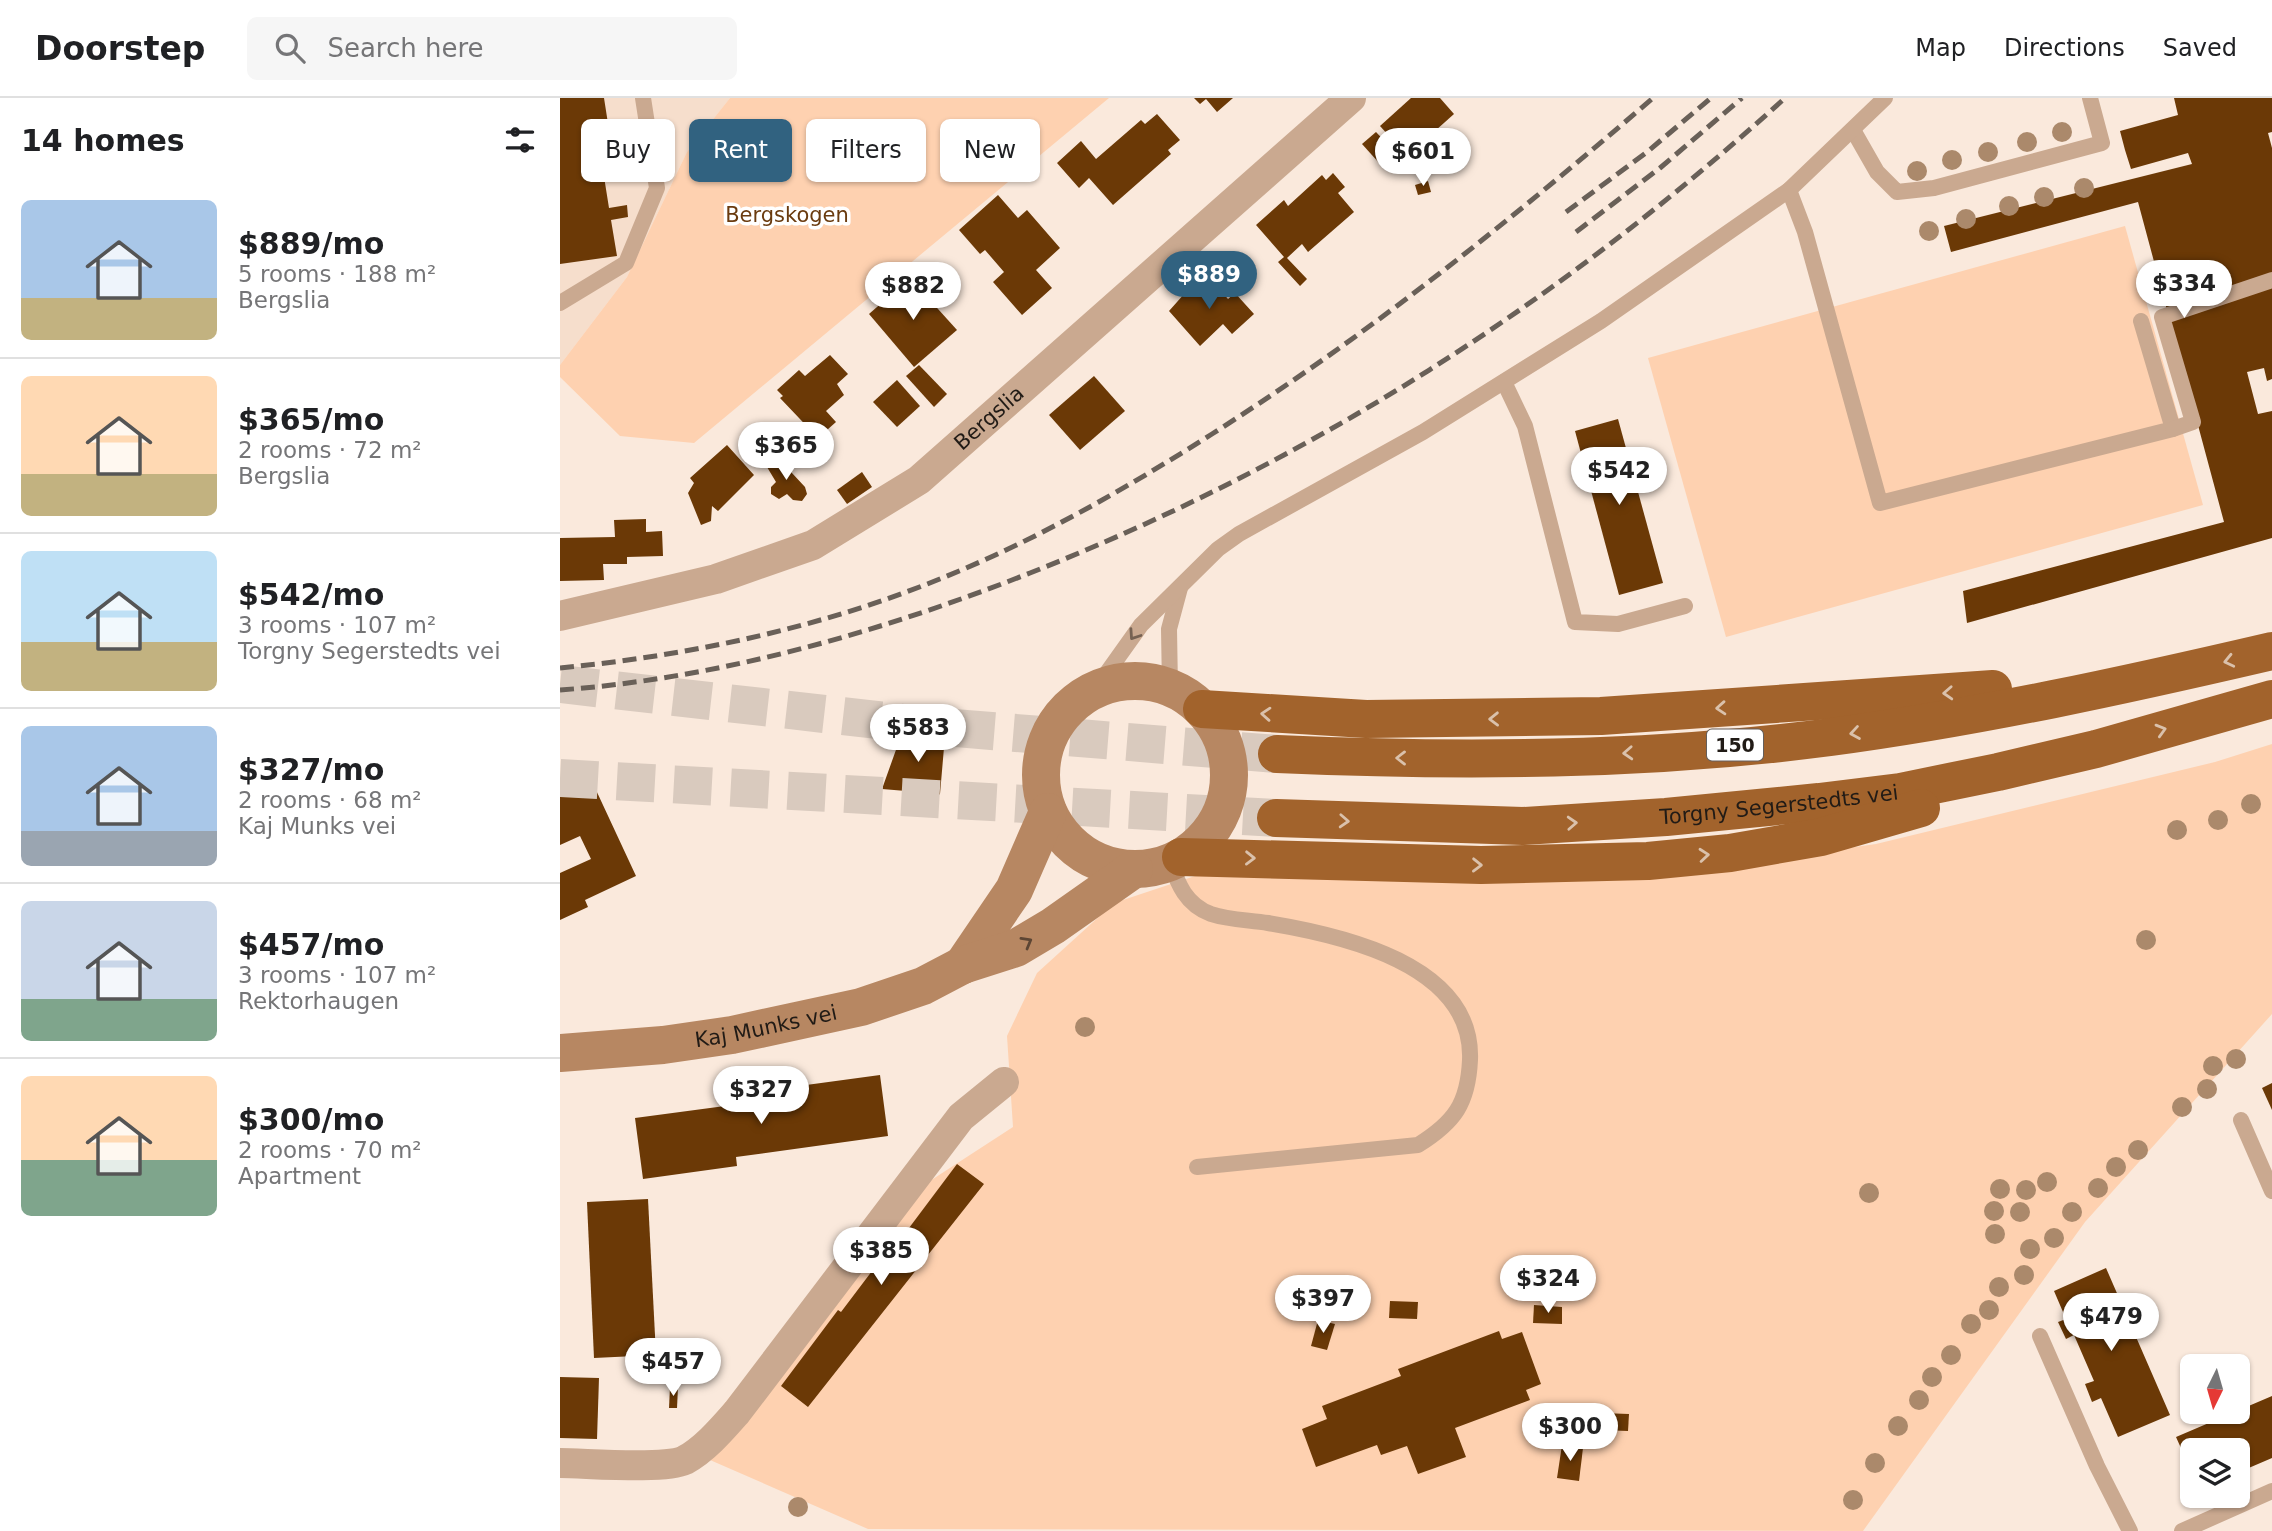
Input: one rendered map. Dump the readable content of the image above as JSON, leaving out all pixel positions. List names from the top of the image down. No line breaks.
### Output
{"streets":{"highway":["150","Torgny Segerstedts vei"],"main road":["Kaj Munks vei"],"street":["Bergslia"]},"parks":["Bergskogen"],"north":"bottom","page":{"header":"Doorstep","search":"Search here","nav":["Map","Directions","Saved"],"heading":"14 homes","chip":["Buy","Rent","Filters","New"],"price":["$601","$889","$334","$882","$365","$542","$583","$327","$385","$324","$397","$479","$457","$300"],"list":[{"name":"$889/mo","note":"5 rooms · 188 m² · Bergslia"},{"name":"$365/mo","note":"2 rooms · 72 m² · Bergslia"},{"name":"$542/mo","note":"3 rooms · 107 m² · Torgny Segerstedts vei"},{"name":"$327/mo","note":"2 rooms · 68 m² · Kaj Munks vei"},{"name":"$457/mo","note":"3 rooms · 107 m² · Rektorhaugen"},{"name":"$300/mo","note":"2 rooms · 70 m² · Apartment"}]}}
